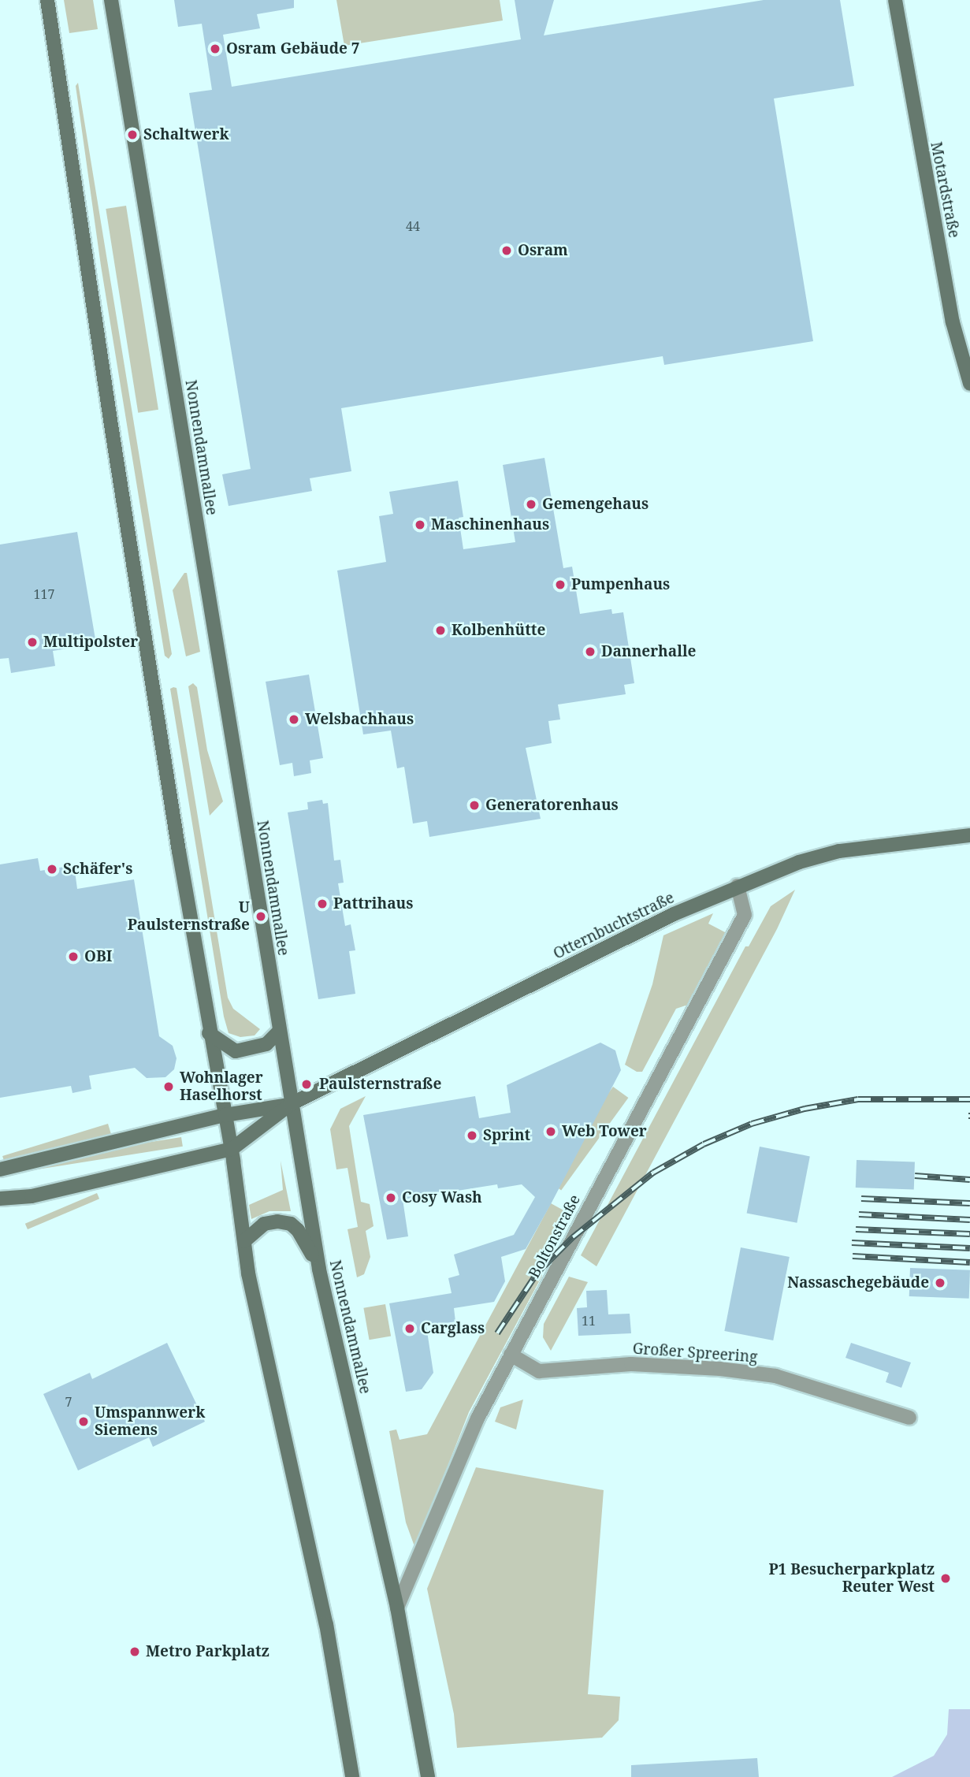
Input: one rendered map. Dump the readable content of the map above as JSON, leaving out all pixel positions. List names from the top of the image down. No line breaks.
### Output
{"streets":{"main road":["Motardstraße","Nonnendammallee","Otternbuchtstraße"],"street":["Boltonstraße","Großer Spreering"]},"crossings":[["Nonnendammallee","Otternbuchtstraße"],["Nonnendammallee","Boltonstraße"],["Otternbuchtstraße","Boltonstraße"],["Boltonstraße","Großer Spreering"]],"places":["Osram Gebäude 7","Schaltwerk","Osram","Gemengehaus","Maschinenhaus","Pumpenhaus","Kolbenhütte","Multipolster","Dannerhalle","Welsbachhaus","Generatorenhaus","Schäfer's","Pattrihaus","U Paulsternstraße","OBI","Paulsternstraße","Wohnlager Haselhorst","Web Tower","Sprint","Cosy Wash","Nassaschegebäude","Carglass","Umspannwerk Siemens","P1 Besucherparkplatz Reuter West","Metro Parkplatz"],"house_numbers":["44","117","11","7"]}
